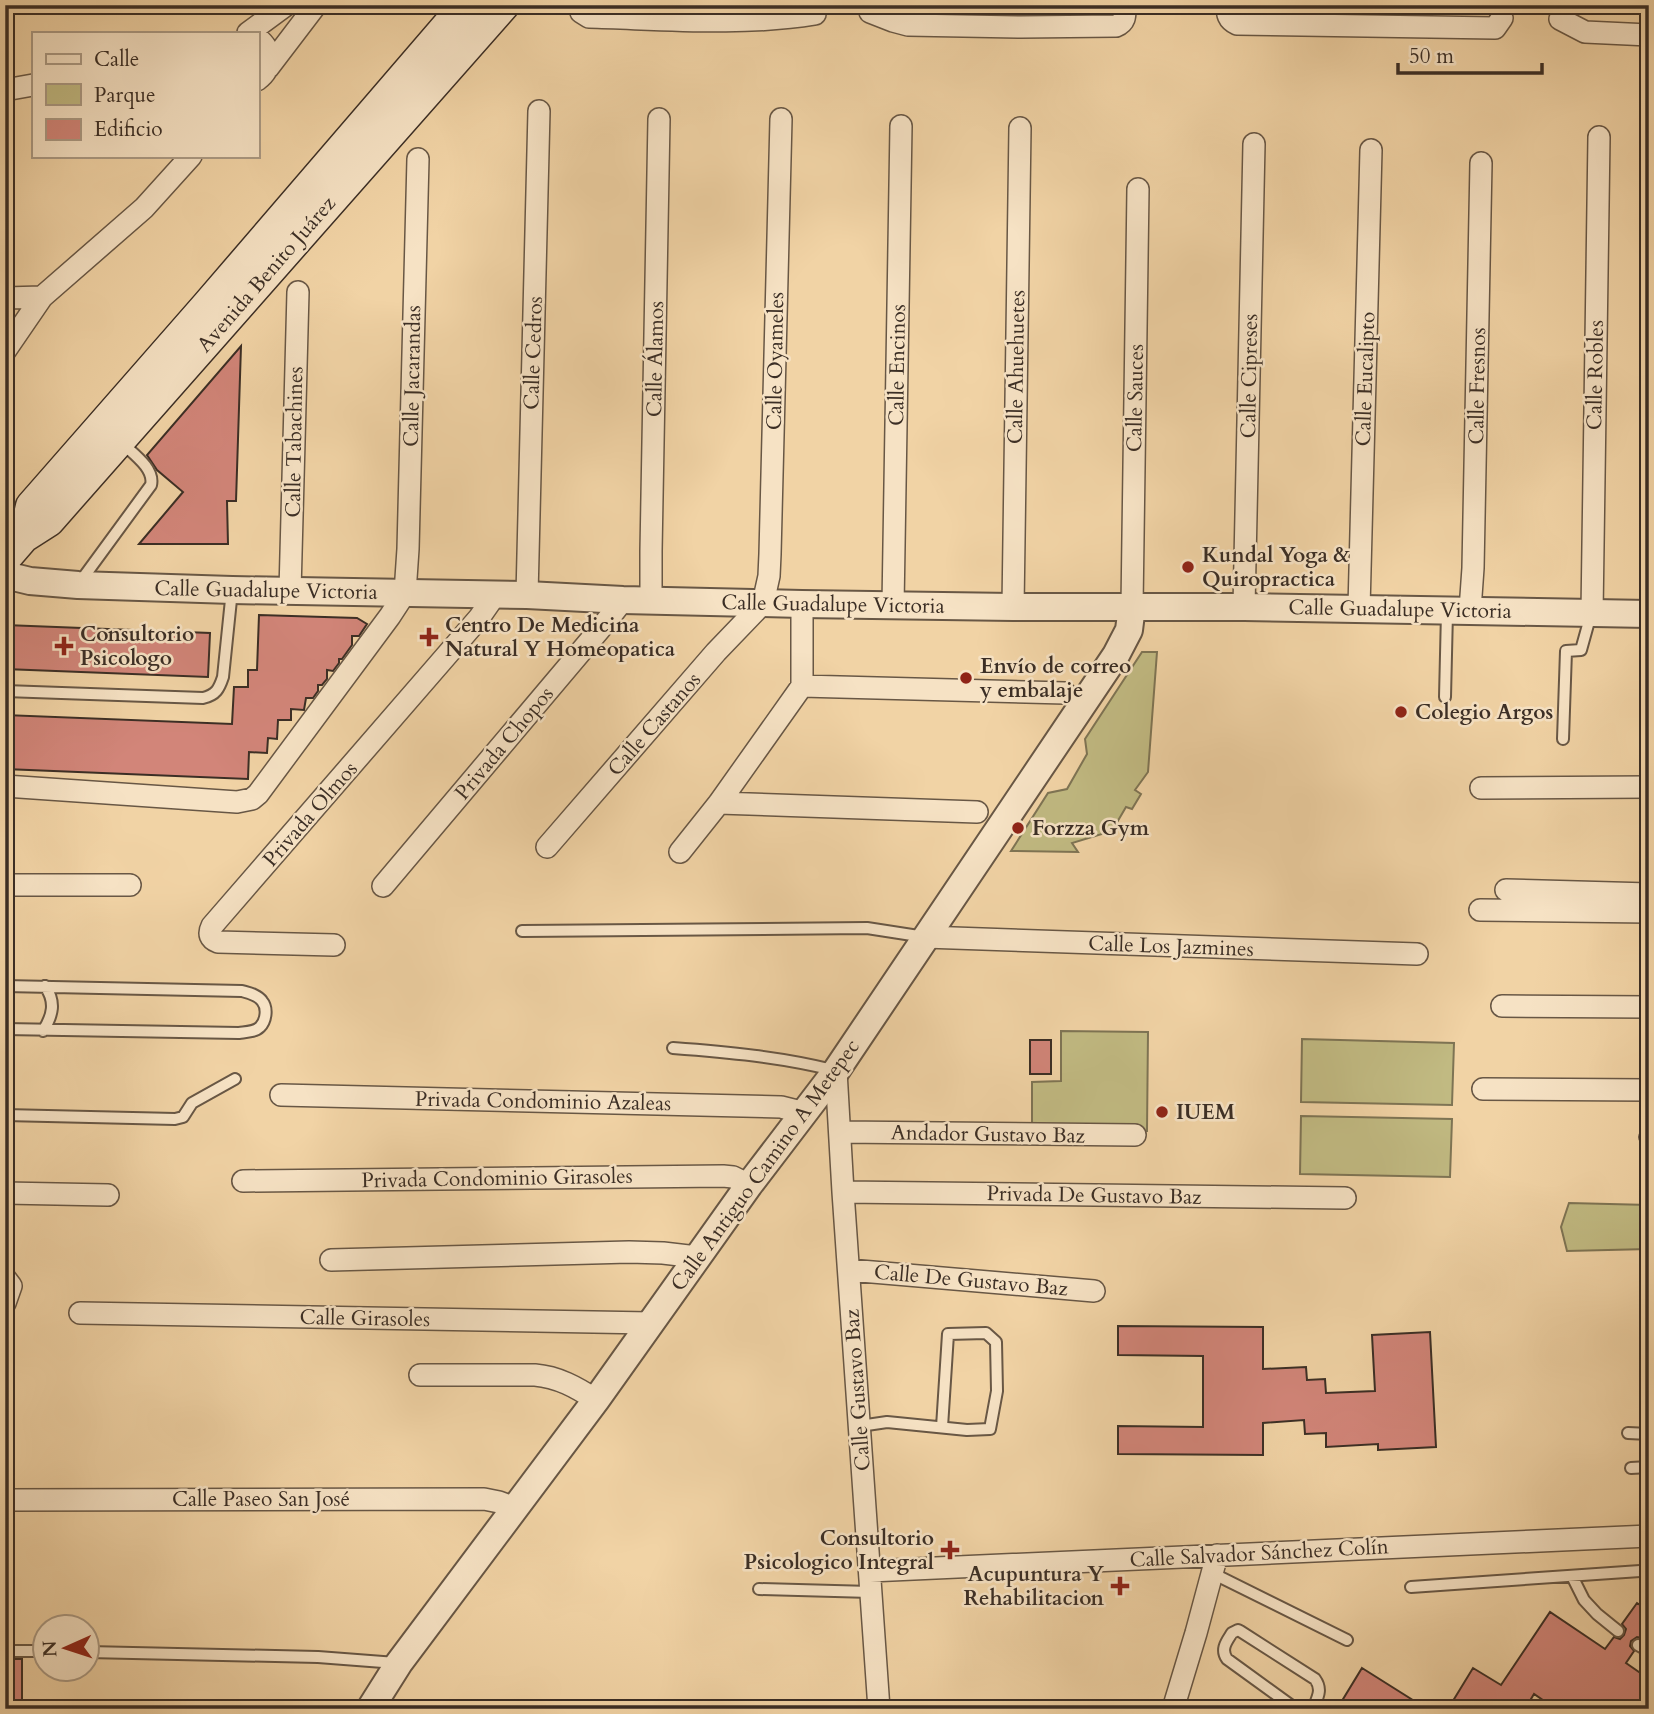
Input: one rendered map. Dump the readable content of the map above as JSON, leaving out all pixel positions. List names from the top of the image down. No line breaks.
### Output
{"streets":{"main road":["Avenida Benito Juárez"],"street":["Calle Cedros","Calle Álamos","Calle Oyameles","Calle Encinos","Calle Ahuehuetes","Calle Robles","Calle Jacarandas","Calle Cipreses","Calle Eucalipto","Calle Fresnos","Calle Sauces","Calle Tabachines","Calle Guadalupe Victoria","Calle Castanos","Privada Chopos","Privada Olmos","Calle Los Jazmines","Privada Condominio Azaleas","Andador Gustavo Baz","Calle Antiguo Camino A Metepec","Privada Condominio Girasoles","Privada De Gustavo Baz","Calle De Gustavo Baz","Calle Girasoles","Calle Gustavo Baz","Calle Paseo San José","Calle Salvador Sánchez Colín"]},"crossings":[["Avenida Benito Juárez","Calle Guadalupe Victoria"],["Calle Cedros","Calle Guadalupe Victoria"],["Calle Álamos","Calle Guadalupe Victoria"],["Calle Oyameles","Calle Guadalupe Victoria"],["Calle Oyameles","Calle Castanos"],["Calle Encinos","Calle Guadalupe Victoria"],["Calle Ahuehuetes","Calle Guadalupe Victoria"],["Calle Robles","Calle Guadalupe Victoria"],["Calle Jacarandas","Calle Guadalupe Victoria"],["Calle Cipreses","Calle Guadalupe Victoria"],["Calle Eucalipto","Calle Guadalupe Victoria"],["Calle Fresnos","Calle Guadalupe Victoria"],["Calle Sauces","Calle Guadalupe Victoria"],["Calle Sauces","Calle Antiguo Camino A Metepec"],["Calle Tabachines","Calle Guadalupe Victoria"],["Calle Guadalupe Victoria","Calle Castanos"],["Calle Guadalupe Victoria","Privada Chopos"],["Calle Guadalupe Victoria","Privada Olmos"],["Calle Guadalupe Victoria","Calle Antiguo Camino A Metepec"],["Calle Los Jazmines","Calle Antiguo Camino A Metepec"],["Privada Condominio Azaleas","Calle Antiguo Camino A Metepec"],["Andador Gustavo Baz","Calle Gustavo Baz"],["Calle Antiguo Camino A Metepec","Privada Condominio Girasoles"],["Calle Antiguo Camino A Metepec","Calle Girasoles"],["Calle Antiguo Camino A Metepec","Calle Gustavo Baz"],["Calle Antiguo Camino A Metepec","Calle Paseo San José"],["Privada De Gustavo Baz","Calle Gustavo Baz"],["Calle De Gustavo Baz","Calle Gustavo Baz"],["Calle Gustavo Baz","Calle Salvador Sánchez Colín"]],"places":{"other":["Kundal Yoga & Quiropractica","Envío de correo y embalaje","Colegio Argos","Forzza Gym","IUEM"],"health":["Centro De Medicina Natural Y Homeopatica","Consultorio Psicologo","Consultorio Psicologico Integral","Acupuntura Y Rehabilitacion"]},"legend":["Calle","Parque","Edificio"],"scale_bar":"50 m","north":"left"}
